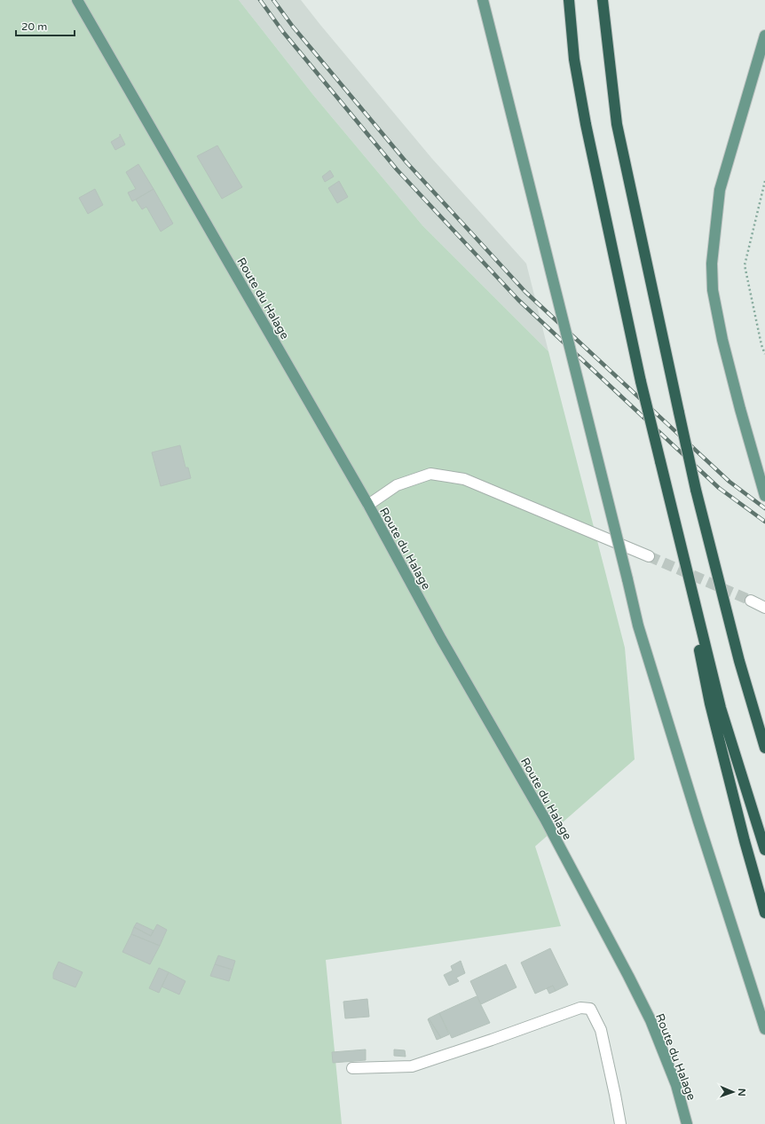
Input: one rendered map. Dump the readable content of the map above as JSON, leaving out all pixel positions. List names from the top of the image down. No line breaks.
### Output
{"streets":{"main road":["Route du Halage"]},"scale_bar":"20 m","north":"right"}
